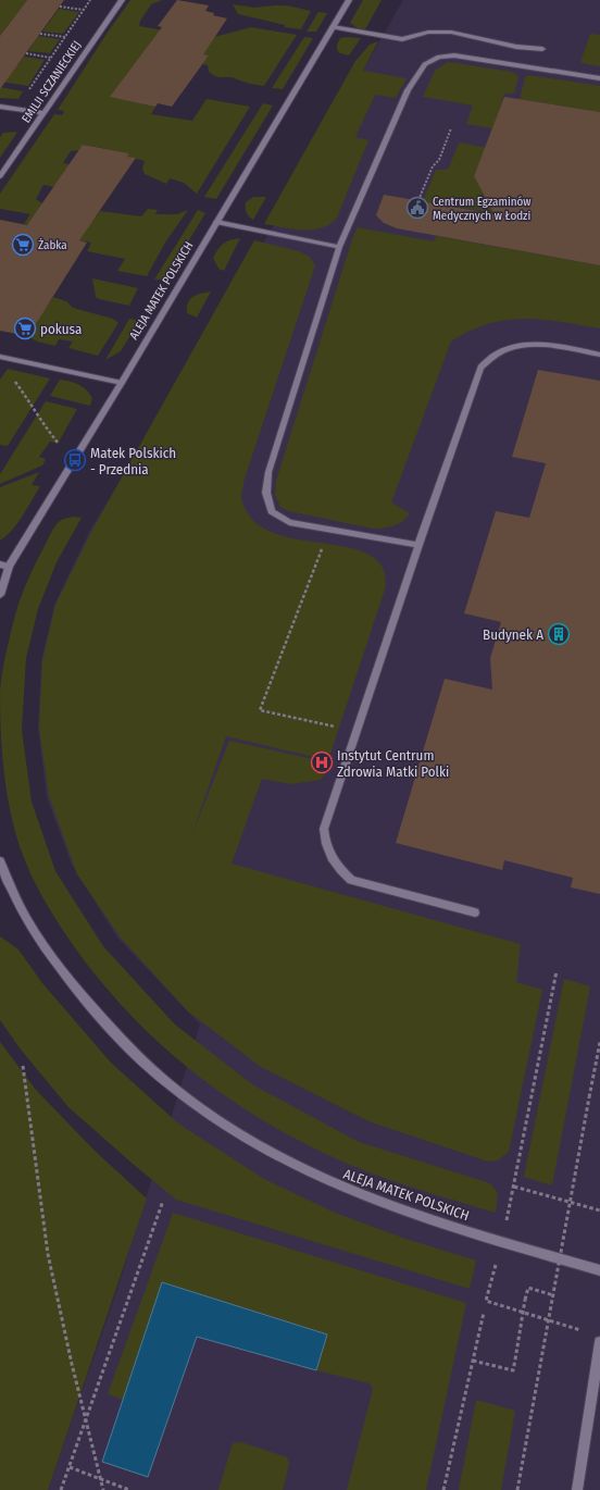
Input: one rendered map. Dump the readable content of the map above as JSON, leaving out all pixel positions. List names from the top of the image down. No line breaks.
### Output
{"streets":{"street":["EMILII SCZANIECKIEJ","ALEJA MATEK POLSKICH"]},"places":{"public building":["Centrum Egzaminów Medycznych w Łodzi"],"supermarket":["Żabka","pokusa"],"bus stop":["Matek Polskich - Przednia"],"building":["Budynek A"],"hospital":["Instytut Centrum Zdrowia Matki Polki"]}}
